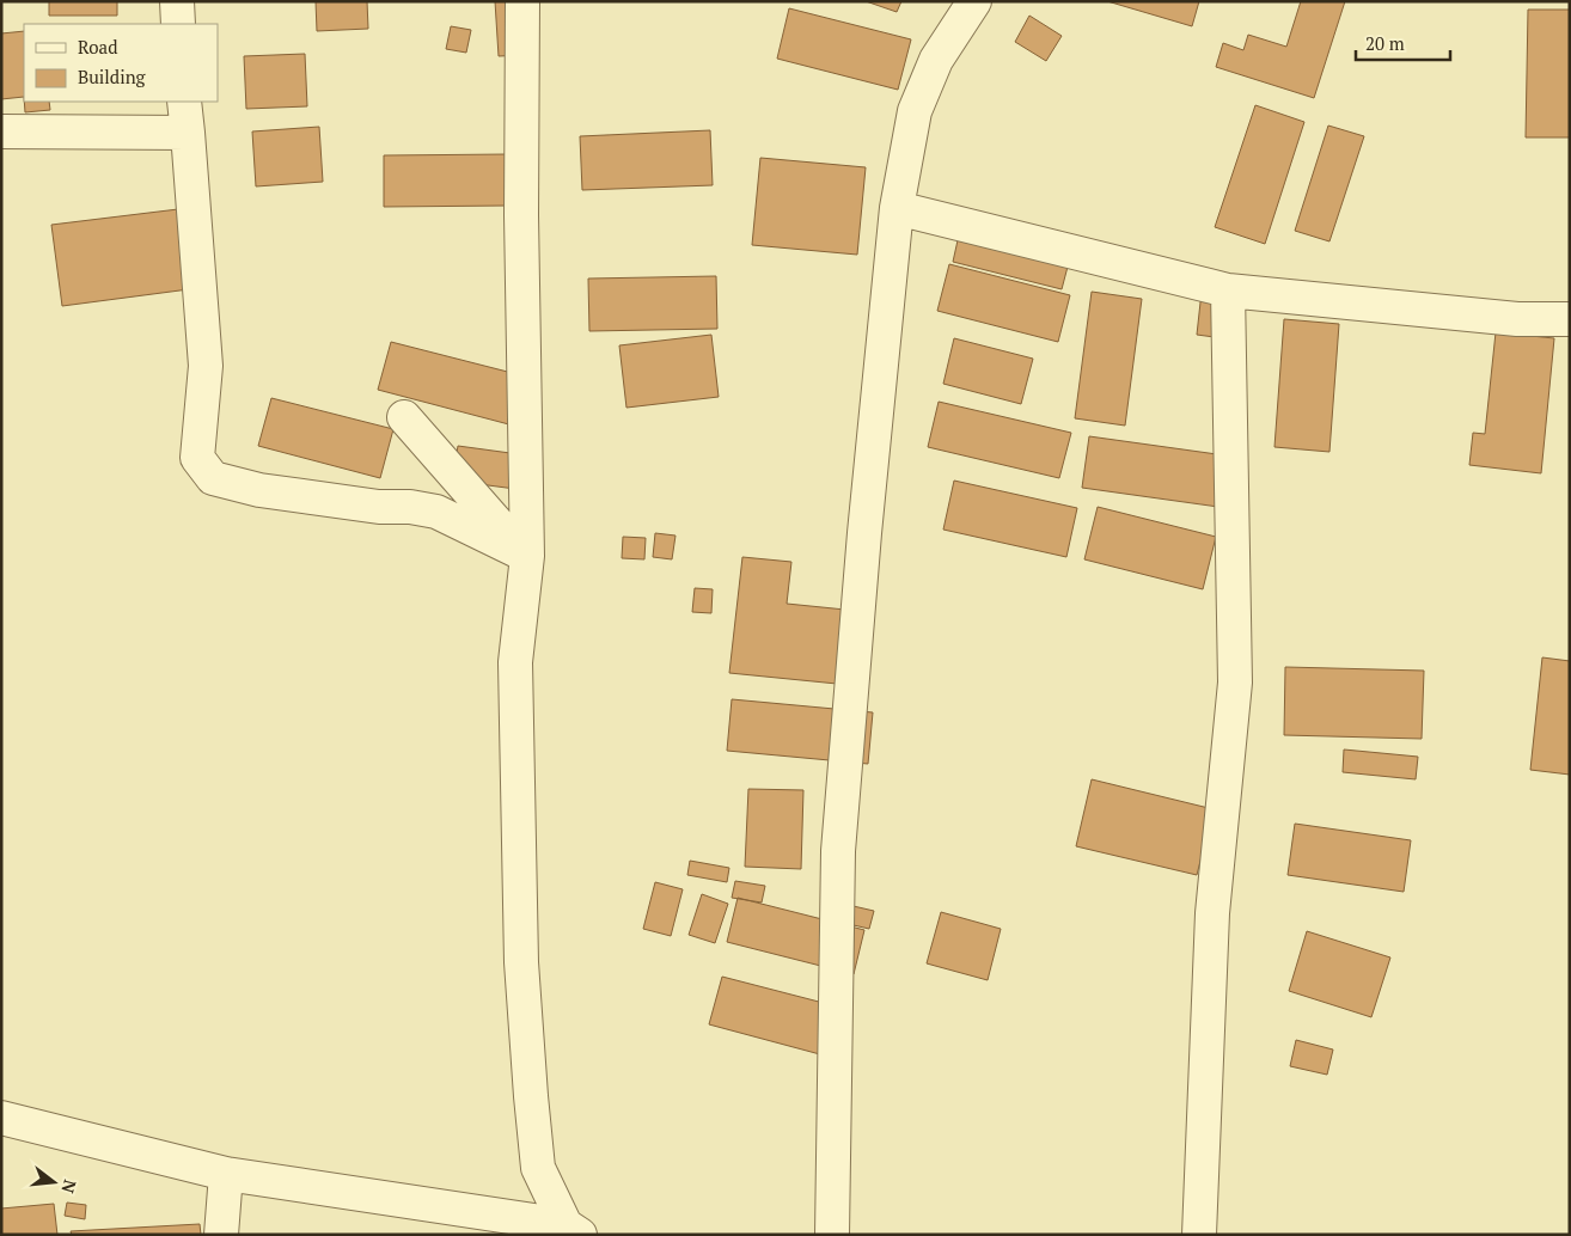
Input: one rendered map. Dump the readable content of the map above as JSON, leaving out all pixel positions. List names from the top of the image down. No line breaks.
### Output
{"legend":["Road","Building"],"scale_bar":"20 m","north":"right"}
